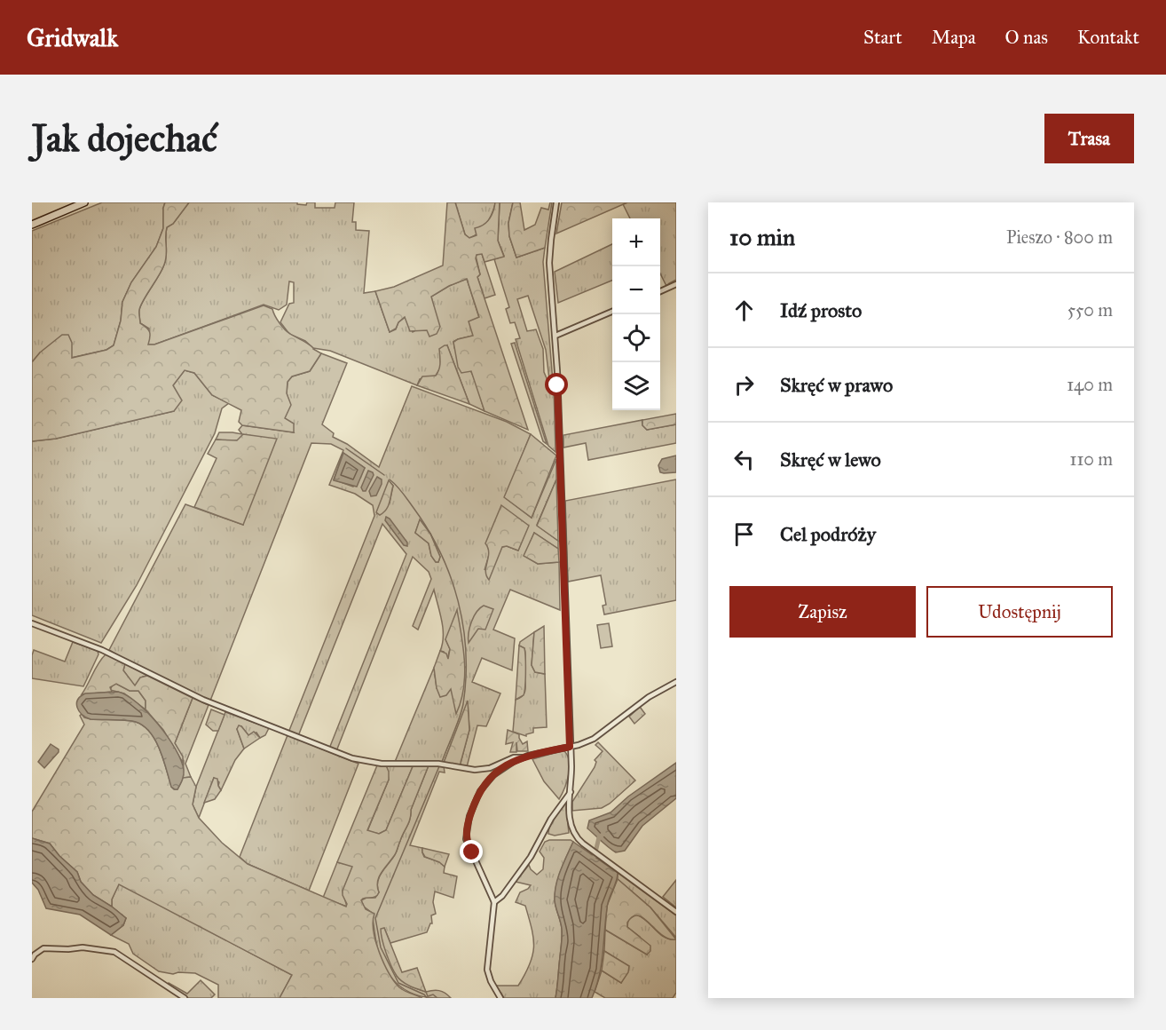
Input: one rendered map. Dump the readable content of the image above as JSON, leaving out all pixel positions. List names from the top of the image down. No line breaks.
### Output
{"page":{"header":"Gridwalk","nav":["Start","Mapa","O nas","Kontakt"],"buttons":["Trasa",["Zapisz","Udostępnij"]],"title":"Jak dojechać","heading":["10 min","Pieszo · 800 m"],"map_buttons":["+","−"],"list":[["Idź prosto","550 m"],["Skręć w prawo","140 m"],["Skręć w lewo","110 m"],"Cel podróży"]}}
